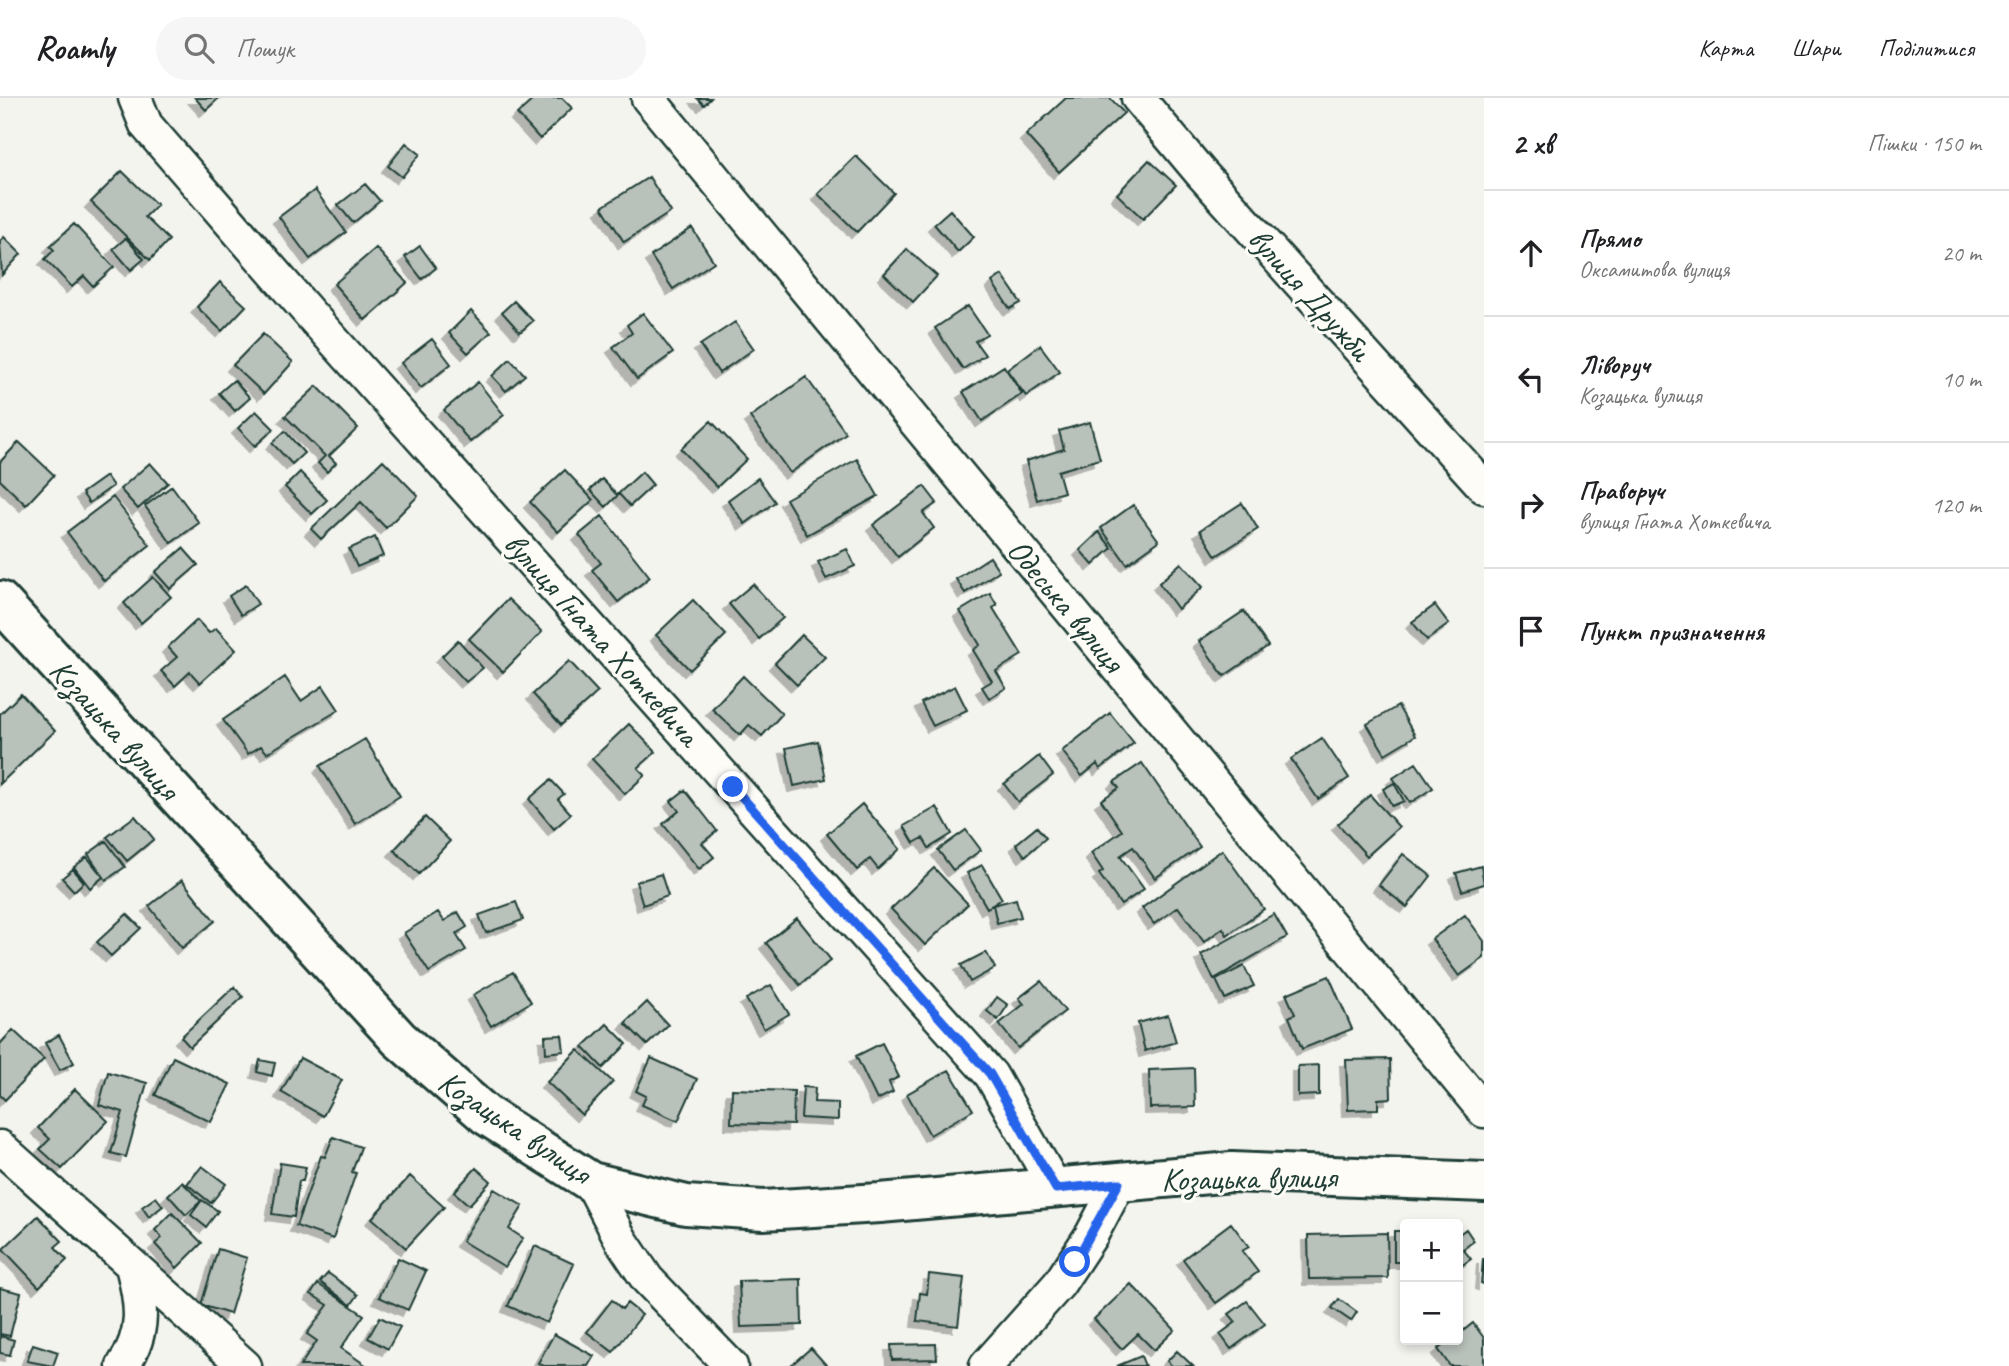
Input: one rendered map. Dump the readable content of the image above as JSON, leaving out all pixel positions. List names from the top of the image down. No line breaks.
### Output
{"streets":{"main road":["Козацька вулиця"],"street":["вулиця Дружби","Одеська вулиця","вулиця Гната Хоткевича"]},"crossings":[["вулиця Гната Хоткевича","Козацька вулиця"]],"page":{"header":"Roamly","search":"Пошук","nav":["Карта","Шари","Поділитися"],"heading":["2 хв","Пішки · 150 m"],"list":[["Прямо","Оксамитова вулиця","20 m"],["Ліворуч","Козацька вулиця","10 m"],["Праворуч","вулиця Гната Хоткевича","120 m"],"Пункт призначення"],"map_buttons":["+","−"]}}
